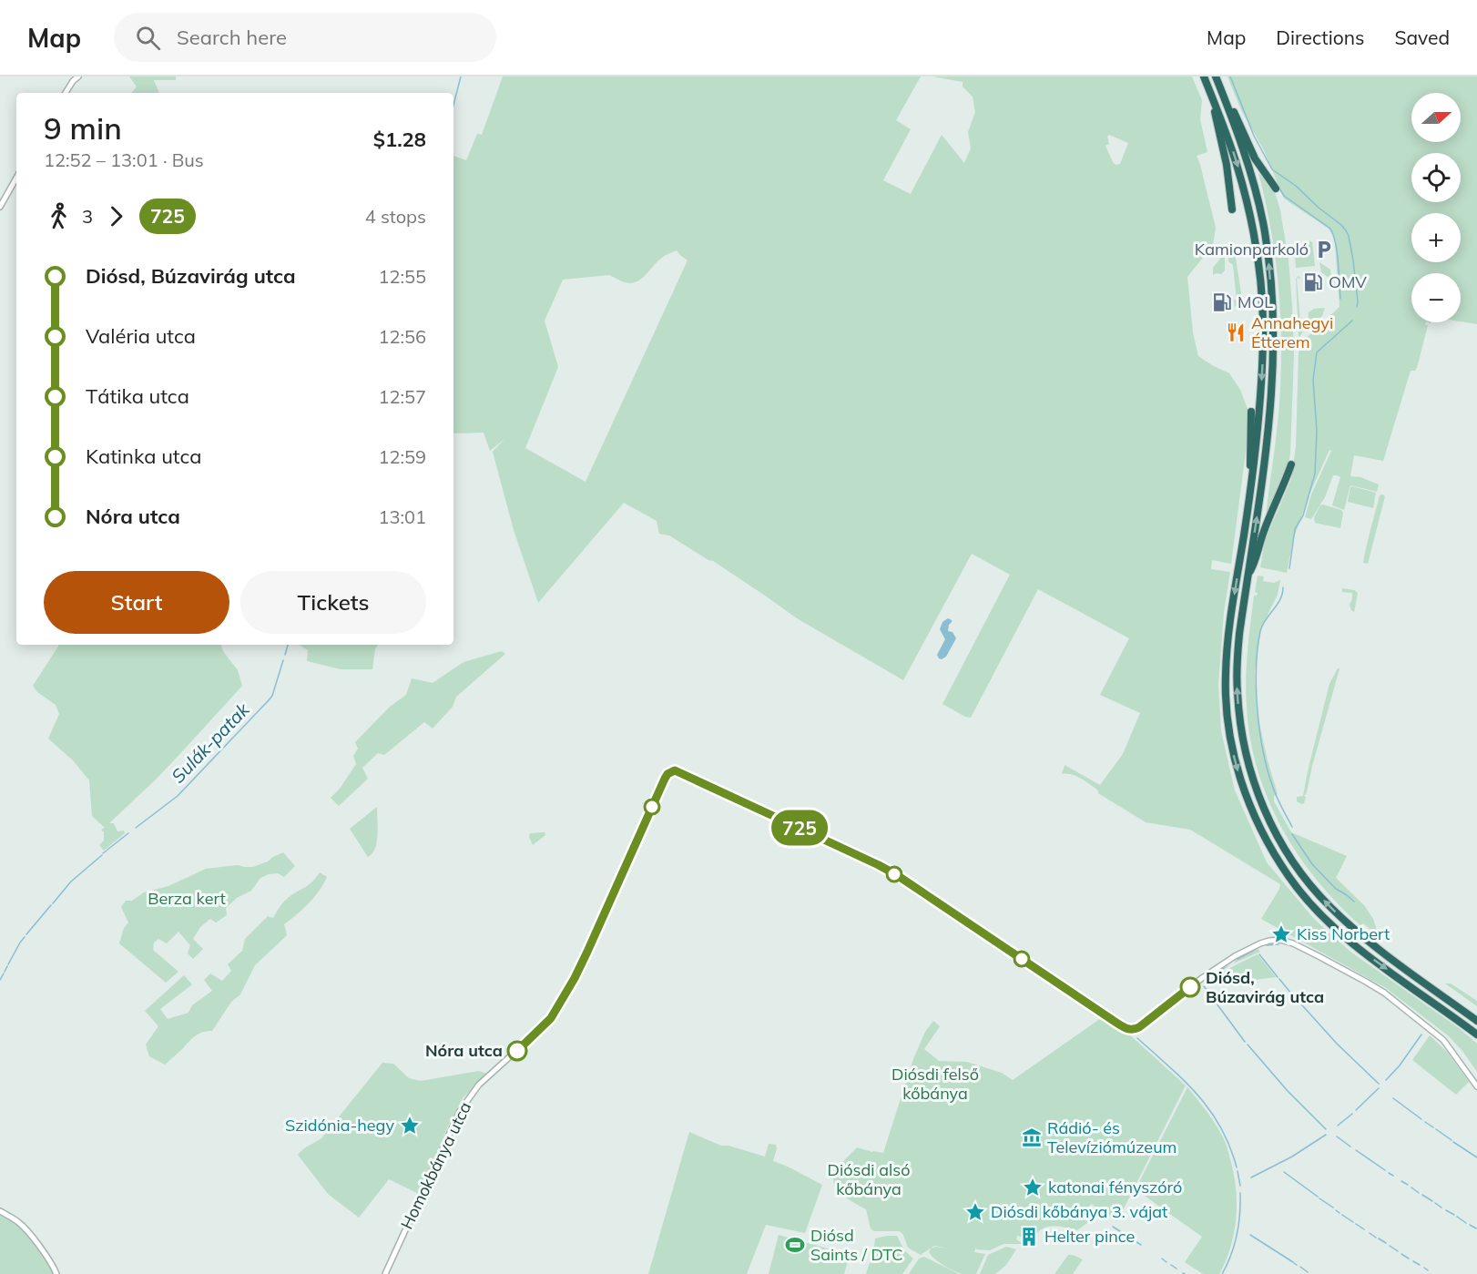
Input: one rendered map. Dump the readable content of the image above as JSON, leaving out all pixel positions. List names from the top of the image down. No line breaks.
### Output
{"streets":{"street":["Homokbánya utca"]},"water":["Sulák-patak"],"parks":["Berza kert","Diósdi felső kőbánya","Diósdi alsó kőbánya"],"places":{"parking":["Kamionparkoló"],"fuel station":["OMV","MOL"],"restaurant":["Annahegyi Étterem"],"place":["Kiss Norbert","Szidónia-hegy","katonai fényszóró","Diósdi kőbánya 3. vájat"],"other":["Diósd, Búzavirág utca","Nóra utca"],"museum":["Rádió- és Televíziómúzeum"],"building":["Helter pince"],"sports":["Diósd Saints / DTC"]},"lines":["bus line 725"],"north":"right","page":{"header":"Map","search":"Search here","nav":["Map","Directions","Saved"],"on_map":"725","map_buttons":["+","−"],"heading":["9 min","12:52 – 13:01 · Bus","$1.28"],"legs":["3","725","4 stops"],"list":[{"name":"Diósd, Búzavirág utca","value":"12:55"},{"name":"Valéria utca","value":"12:56"},{"name":"Tátika utca","value":"12:57"},{"name":"Katinka utca","value":"12:59"},{"name":"Nóra utca","value":"13:01"}],"buttons":["Start","Tickets"]}}
